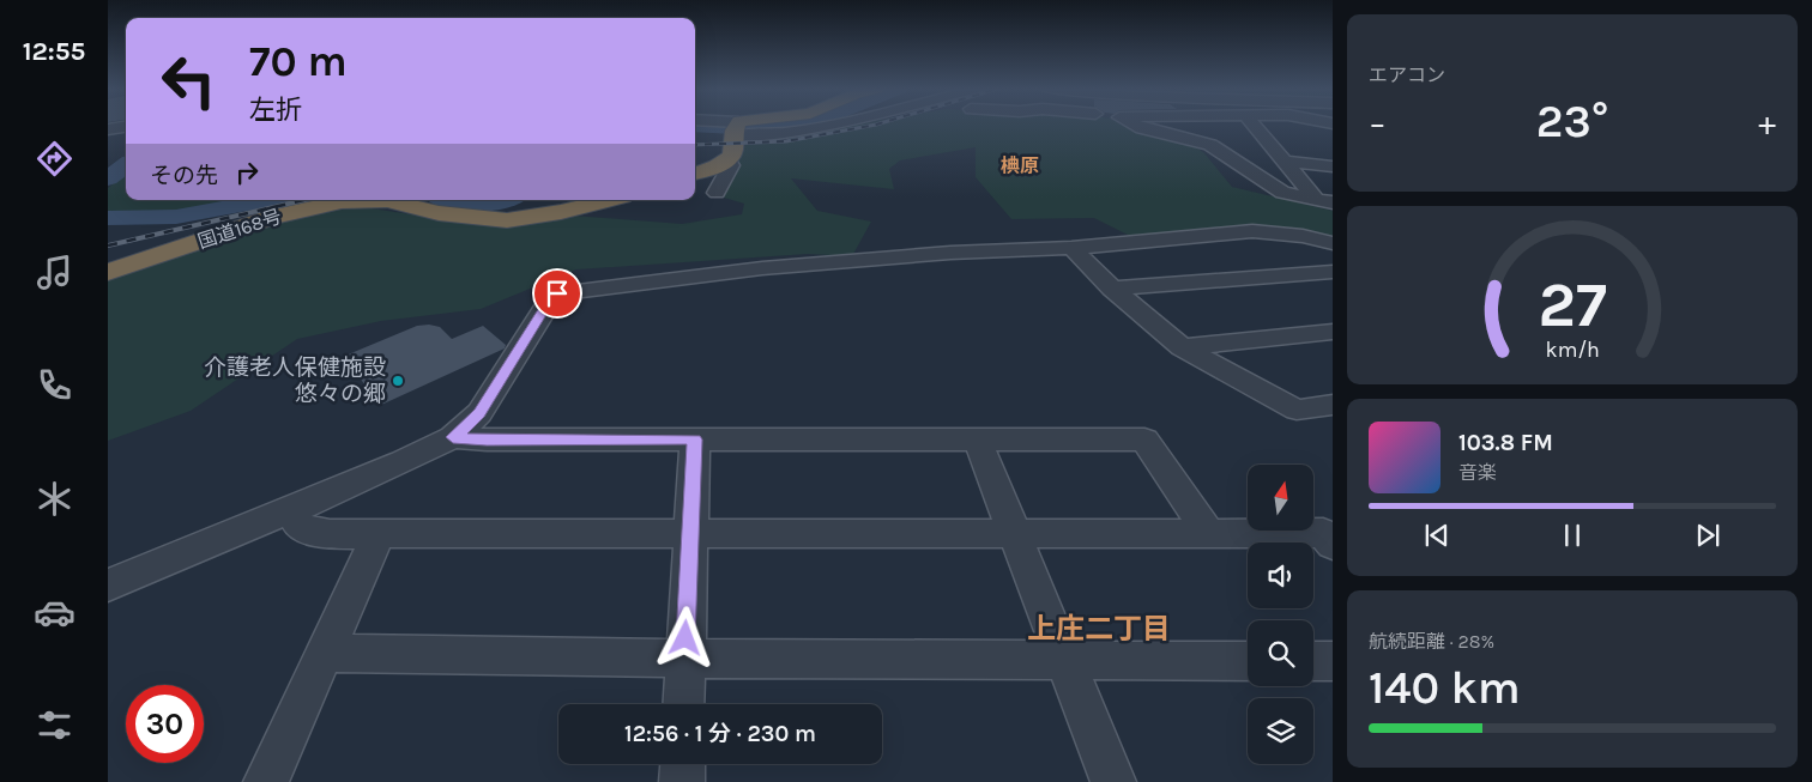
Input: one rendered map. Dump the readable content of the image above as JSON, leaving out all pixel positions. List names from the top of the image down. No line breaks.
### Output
{"streets":{"highway":["国道168号"]},"districts":["椣原","上庄二丁目"],"places":["介護老人保健施設 悠々の郷"],"north":"top","page":{"tabs":"12:55","tile":["エアコン",["航続距離 · 28%","140 km"]],"turn":["70 m","左折"],"heat":["−","23°","+"],"then":"その先","song":["103.8 FM","音楽"],"limit":"30","trip":"12:56 · 1 分 · 230 m","gauge":["27","km/h"]}}
